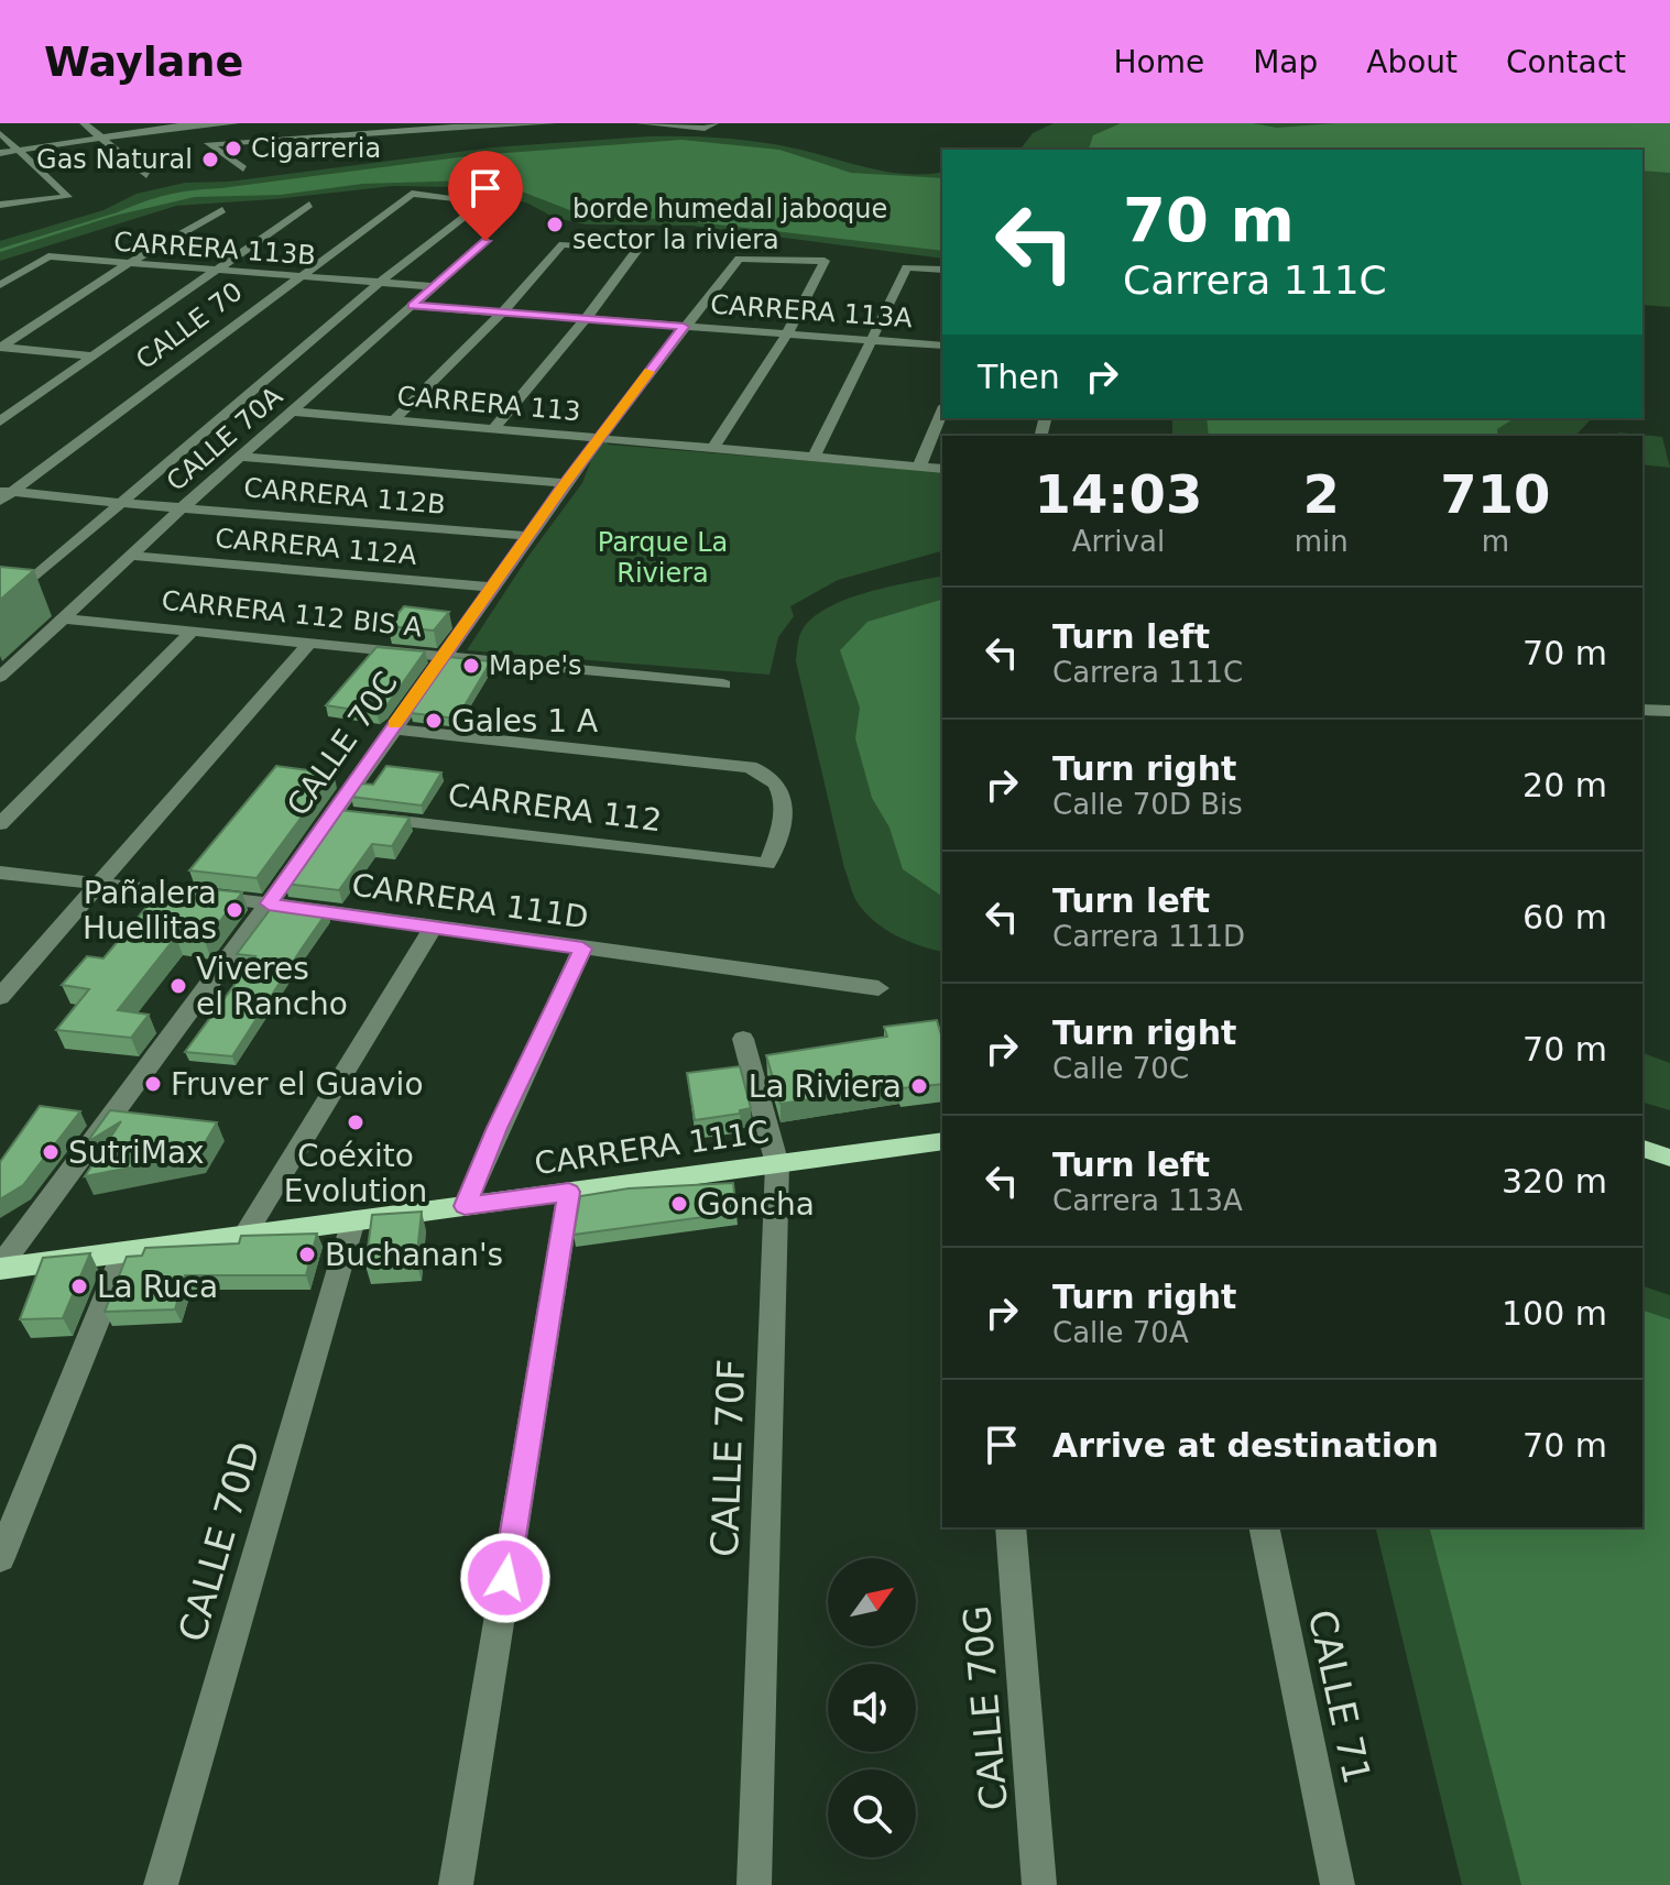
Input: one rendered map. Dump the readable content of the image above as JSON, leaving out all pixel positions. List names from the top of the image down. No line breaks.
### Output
{"streets":{"main road":["CARRERA 111C"],"street":["CARRERA 113B","CARRERA 113A","CALLE 70","CARRERA 113","CALLE 70A","CARRERA 112B","CARRERA 112A","CARRERA 112 BIS A","CALLE 70C","CARRERA 112","CARRERA 111D","CALLE 70F","CALLE 70D","CALLE 71","CALLE 70G"]},"crossings":[["CARRERA 113B","CALLE 70"],["CARRERA 113B","CALLE 70A"],["CARRERA 113A","CALLE 70A"],["CARRERA 113A","CALLE 70C"],["CALLE 70","CALLE 70A"],["CALLE 70","CARRERA 112B"],["CARRERA 113","CALLE 70A"],["CARRERA 113","CALLE 70C"],["CALLE 70A","CARRERA 112B"],["CALLE 70A","CARRERA 112A"],["CALLE 70A","CARRERA 112 BIS A"],["CARRERA 112B","CALLE 70C"],["CARRERA 112A","CALLE 70C"],["CARRERA 112 BIS A","CALLE 70C"],["CALLE 70C","CARRERA 112"],["CALLE 70C","CARRERA 111D"],["CALLE 70C","CARRERA 111C"],["CARRERA 111C","CALLE 70F"],["CARRERA 111C","CALLE 70D"]],"parks":["Parque La Riviera"],"places":["Cigarreria","Gas Natural","borde humedal jaboque sector la riviera","Mape's","Gales 1 A","Pañalera Huellitas","Viveres el Rancho","Fruver el Guavio","La Riviera","Coéxito Evolution","SutriMax","Goncha","Buchanan's","La Ruca"],"north":"top right","page":{"header":"Waylane","nav":["Home","Map","About","Contact"],"turn":["70 m","Carrera 111C"],"then":"Then","eta":["14:03","Arrival","2","min","710","m"],"list":[{"name":"Turn left","note":"Carrera 111C","value":"70 m"},{"name":"Turn right","note":"Calle 70D Bis","value":"20 m"},{"name":"Turn left","note":"Carrera 111D","value":"60 m"},{"name":"Turn right","note":"Calle 70C","value":"70 m"},{"name":"Turn left","note":"Carrera 113A","value":"320 m"},{"name":"Turn right","note":"Calle 70A","value":"100 m"},{"name":"Arrive at destination","value":"70 m"}]}}
